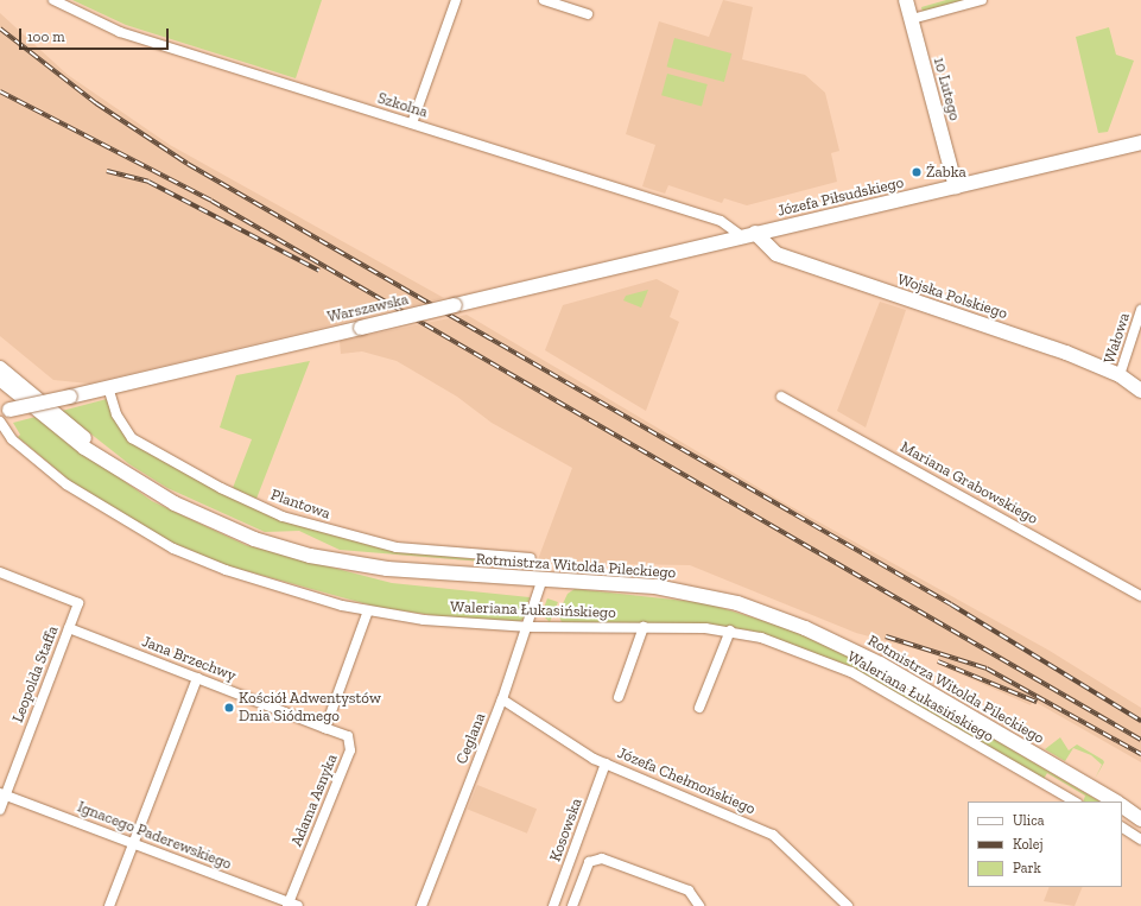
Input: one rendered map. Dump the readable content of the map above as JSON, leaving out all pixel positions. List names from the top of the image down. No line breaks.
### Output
{"streets":{"main road":["10 Lutego","Józefa Piłsudskiego","Wojska Polskiego","Warszawska","Rotmistrza Witolda Pileckiego"],"street":["Szkolna","Wałowa","Mariana Grabowskiego","Plantowa","Waleriana Łukasińskiego","Jana Brzechwy","Leopolda Staffa","Ceglana","Józefa Chełmońskiego","Adama Asnyka","Kosowska","Ignacego Paderewskiego"]},"crossings":[["10 Lutego","Józefa Piłsudskiego"],["Szkolna","Józefa Piłsudskiego"],["Szkolna","Wojska Polskiego"],["Szkolna","Warszawska"],["Józefa Piłsudskiego","Wojska Polskiego"],["Józefa Piłsudskiego","Warszawska"],["Wojska Polskiego","Warszawska"],["Wojska Polskiego","Wałowa"],["Warszawska","Plantowa"],["Rotmistrza Witolda Pileckiego","Ceglana"],["Waleriana Łukasińskiego","Ceglana"],["Jana Brzechwy","Leopolda Staffa"],["Jana Brzechwy","Adama Asnyka"],["Leopolda Staffa","Ignacego Paderewskiego"],["Ceglana","Józefa Chełmońskiego"],["Józefa Chełmońskiego","Kosowska"],["Adama Asnyka","Ignacego Paderewskiego"]],"places":["Żabka","Kościół Adwentystów Dnia Siódmego"],"legend":["Ulica","Kolej","Park"],"scale_bar":"100 m"}
